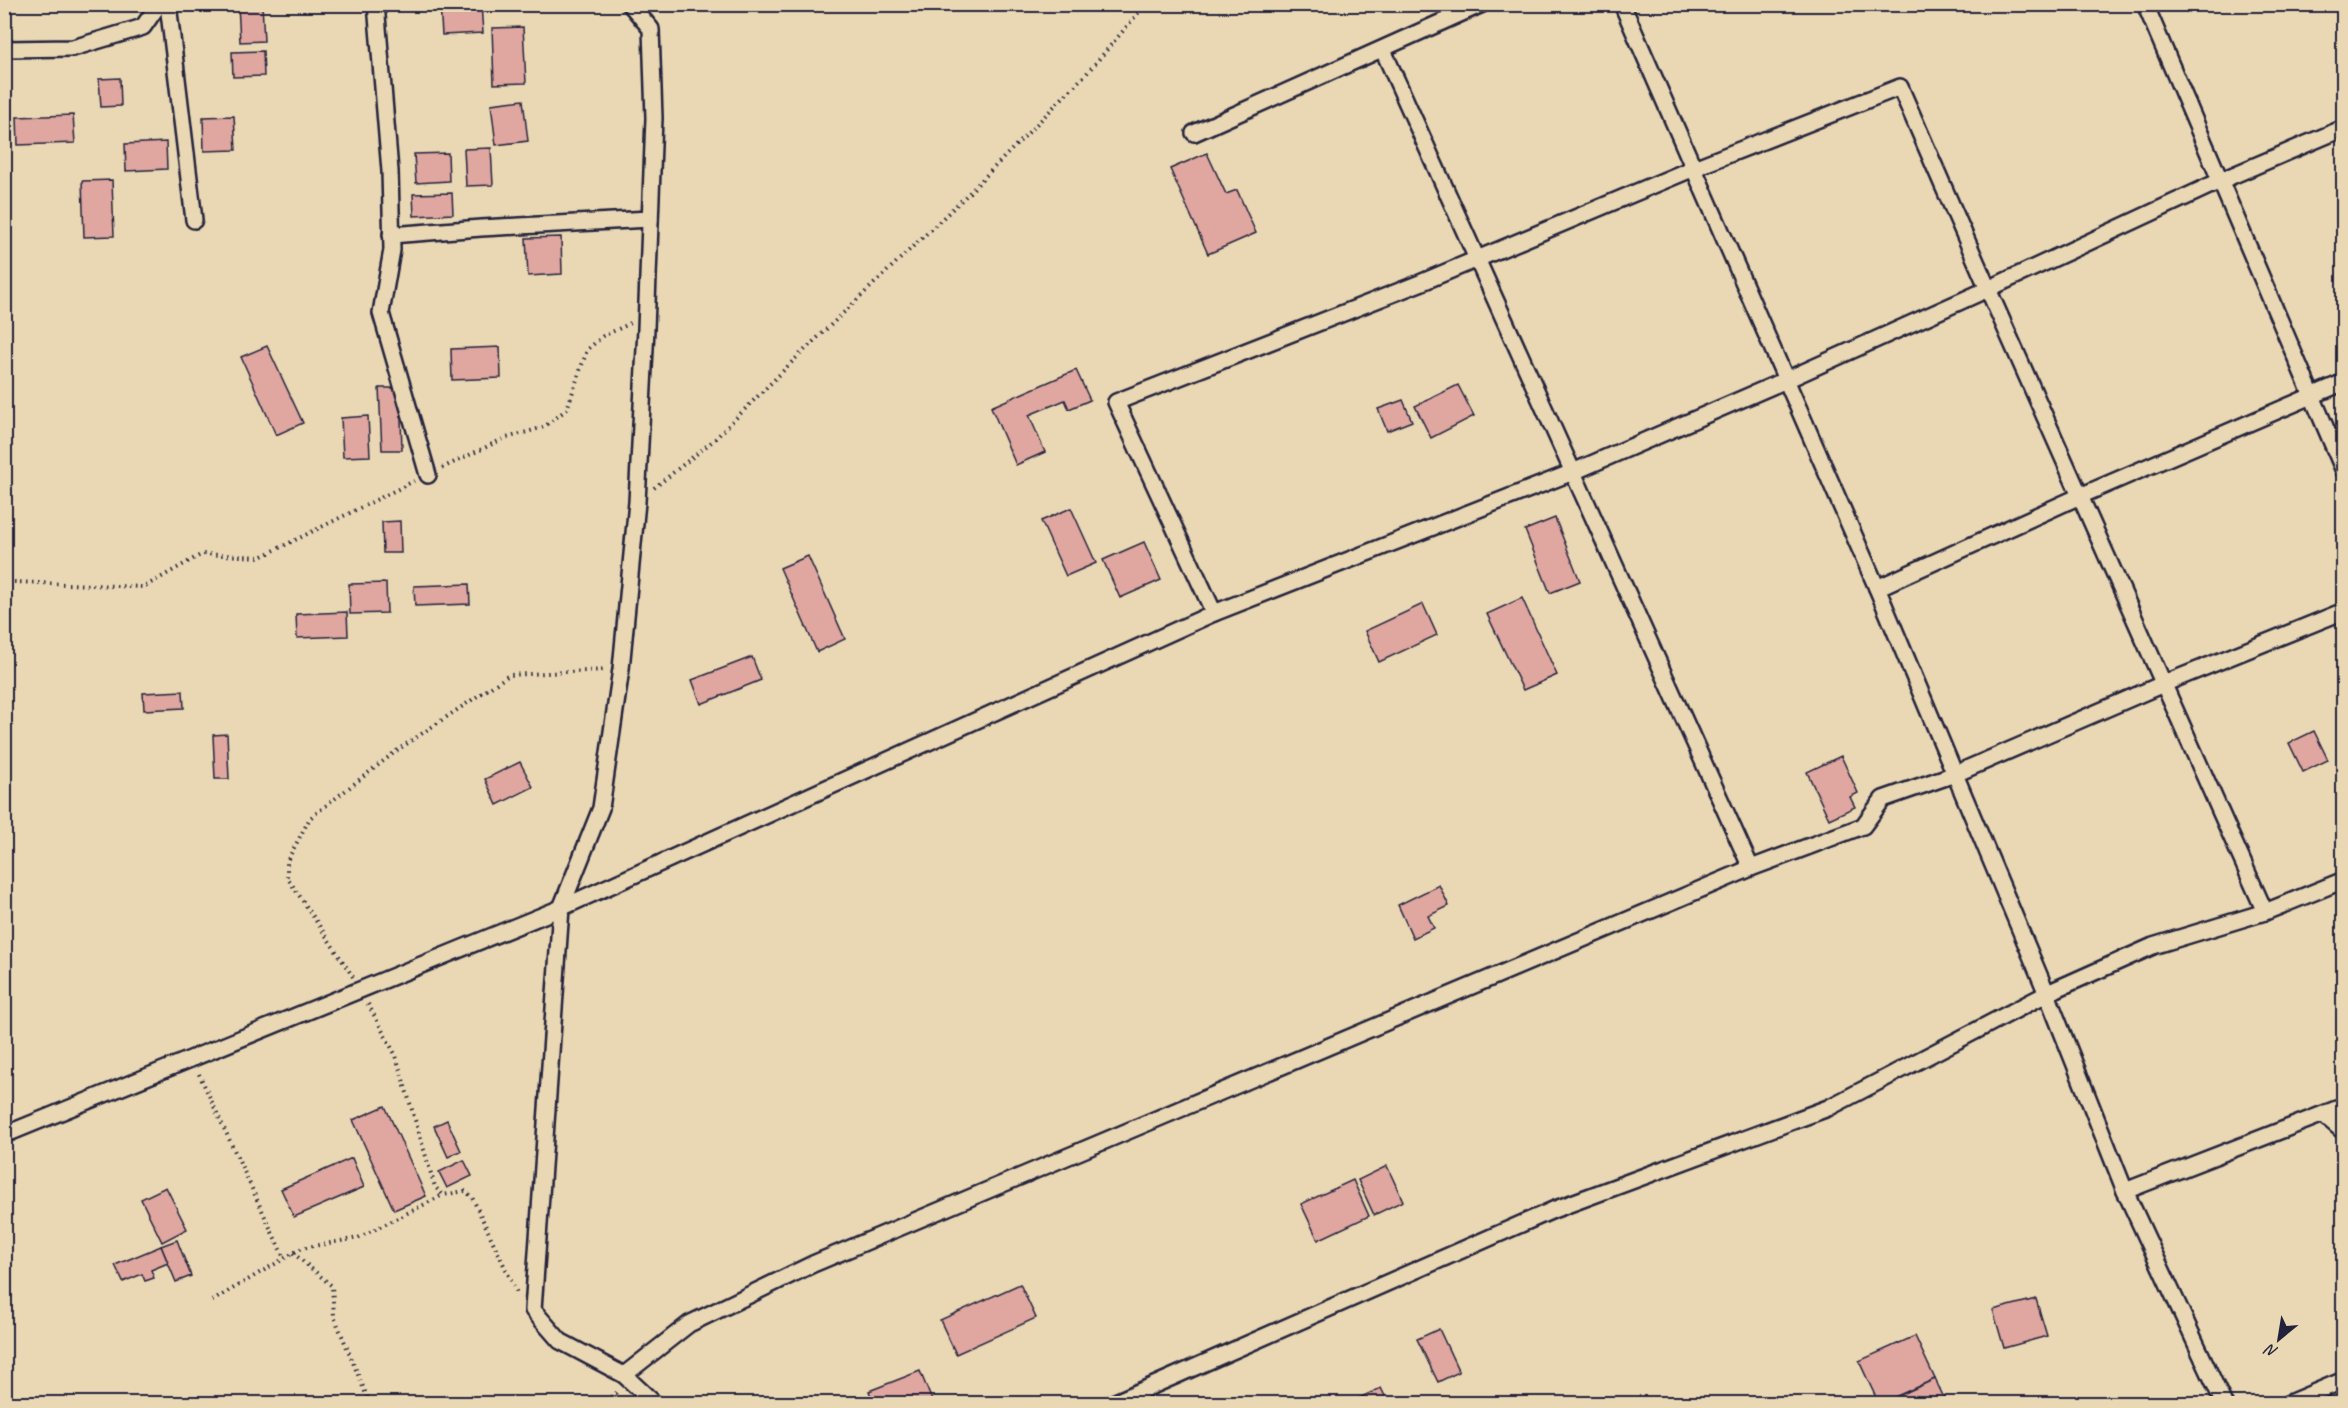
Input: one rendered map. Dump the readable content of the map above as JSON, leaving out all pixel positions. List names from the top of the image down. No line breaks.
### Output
{"north":"bottom left"}
